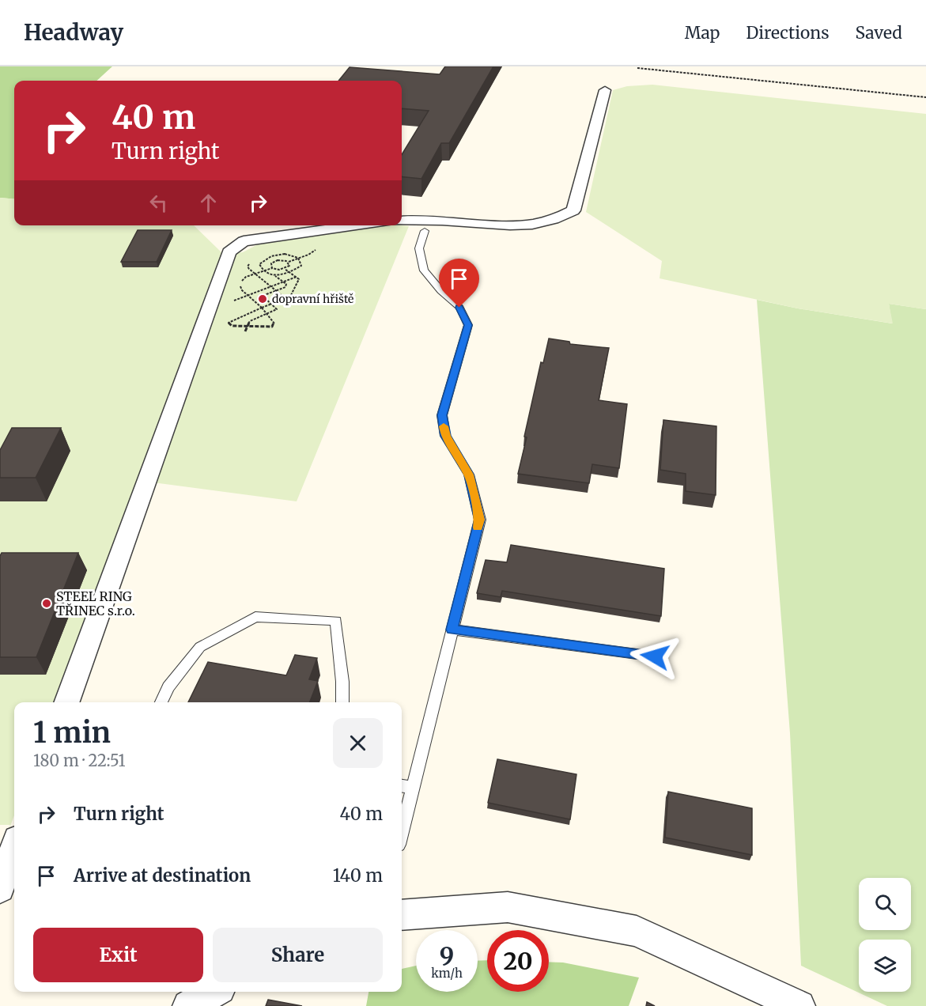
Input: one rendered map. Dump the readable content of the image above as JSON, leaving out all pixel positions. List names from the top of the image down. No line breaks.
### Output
{"places":["dopravní hřiště","STEEL RING TŘINEC s.r.o."],"page":{"header":"Headway","nav":["Map","Directions","Saved"],"turn":["40 m","Turn right"],"heading":["1 min","180 m · 22:51"],"list":[{"name":"Turn right","value":"40 m"},{"name":"Arrive at destination","value":"140 m"}],"buttons":["Exit","Share"],"speed":"9 km/h","limit":"20"}}
